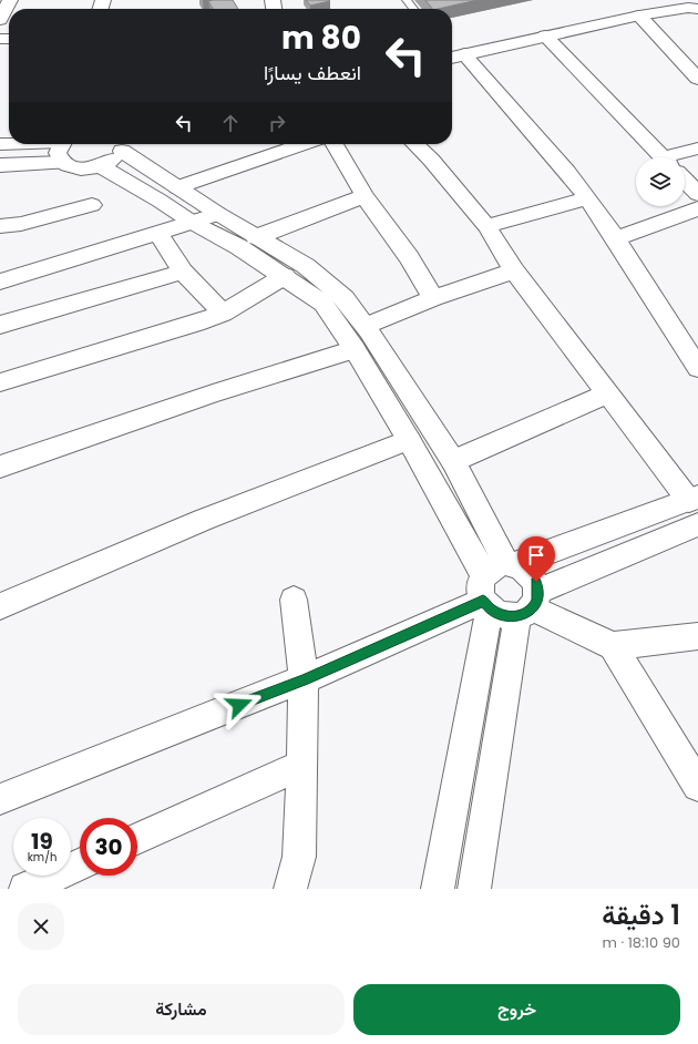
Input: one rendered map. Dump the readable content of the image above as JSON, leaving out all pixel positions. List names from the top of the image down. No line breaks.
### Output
{"page":{"turn":["80 m","انعطف يسارًا"],"speed":"19 km/h","limit":"30","heading":["1 دقيقة","90 m · 18:10"],"buttons":["خروج","مشاركة"]}}
